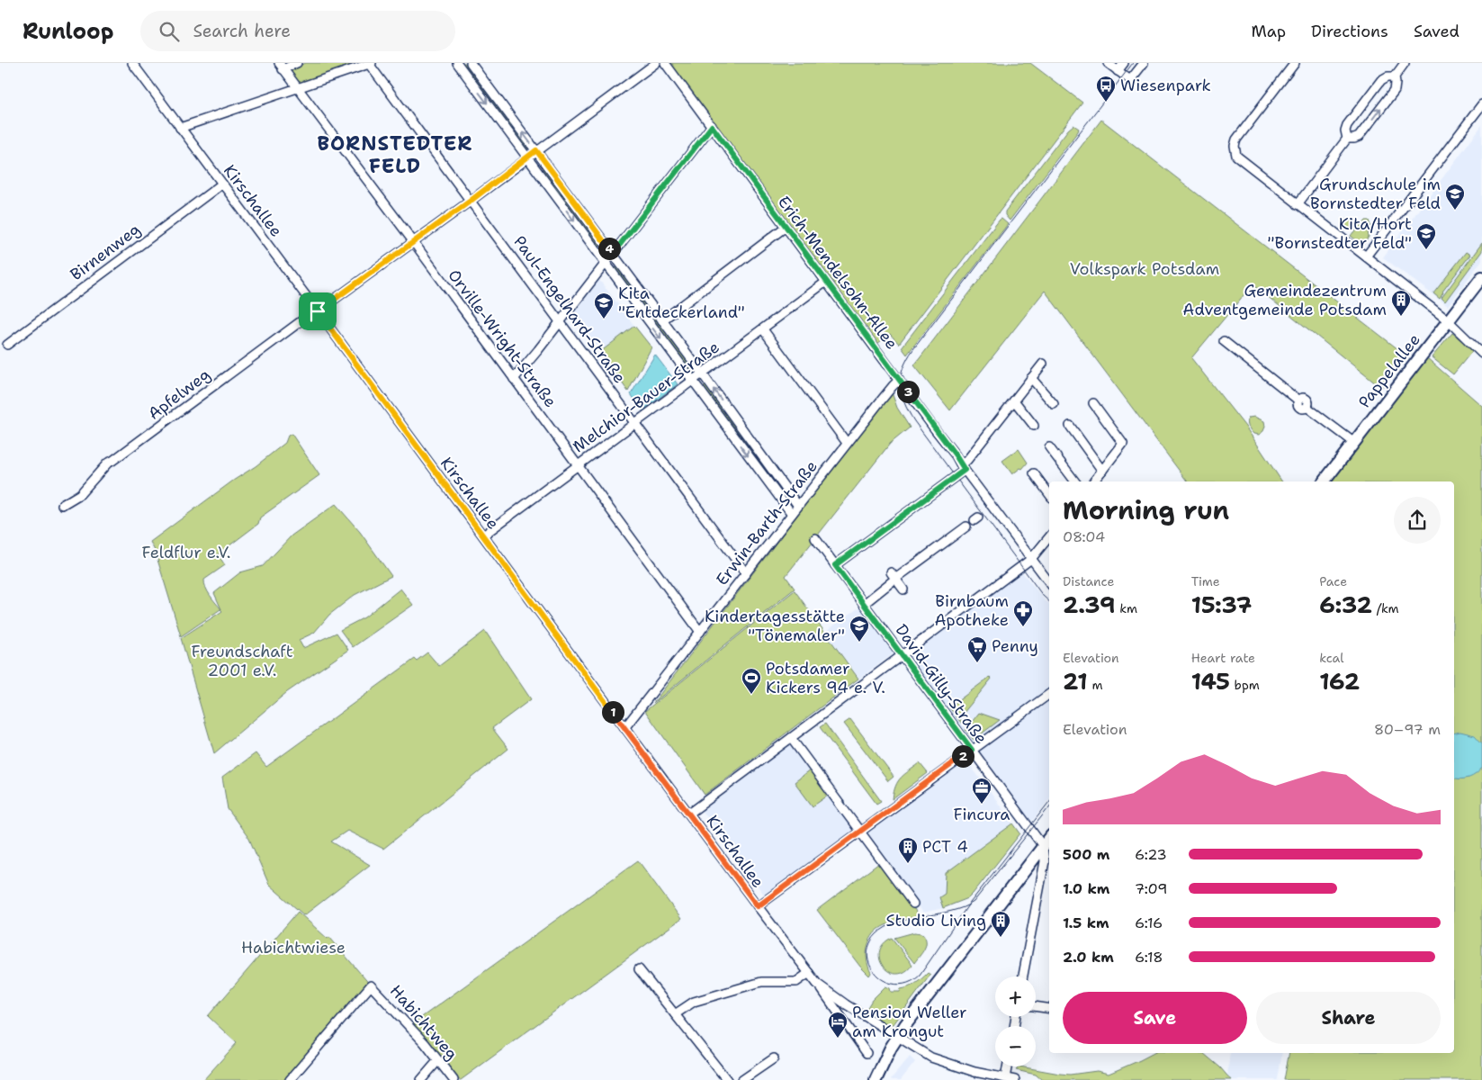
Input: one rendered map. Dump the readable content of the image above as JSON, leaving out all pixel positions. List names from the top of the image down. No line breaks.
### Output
{"streets":{"street":["Kirschallee","Birnenweg","Erich-Mendelsohn-Allee","Paul-Engelhard-Straße","Orville-Wright-Straße","Pappelallee","Apfelweg","Melchior-Bauer-Straße","Erwin-Barth-Straße","David-Gilly-Straße","Habichtweg"]},"crossings":[["Kirschallee","Birnenweg"],["Kirschallee","Apfelweg"],["Kirschallee","Melchior-Bauer-Straße"],["Kirschallee","Erwin-Barth-Straße"],["Erich-Mendelsohn-Allee","Melchior-Bauer-Straße"],["Erich-Mendelsohn-Allee","Erwin-Barth-Straße"],["Paul-Engelhard-Straße","Apfelweg"],["Paul-Engelhard-Straße","Melchior-Bauer-Straße"],["Paul-Engelhard-Straße","Erwin-Barth-Straße"],["Orville-Wright-Straße","Apfelweg"],["Orville-Wright-Straße","Melchior-Bauer-Straße"],["Orville-Wright-Straße","Erwin-Barth-Straße"]],"districts":["BORNSTEDTER FELD"],"parks":["Volkspark Potsdam","Feldflur e.V.","Freundschaft 2001 e.V.","Habichtwiese"],"places":{"bus stop":["Wiesenpark"],"school or university":["Grundschule im Bornstedter Feld","Kita/Hort \"Bornstedter Feld\"","Kita \"Entdeckerland\"","Kindertagesstätte \"Tönemaler\""],"building":["Gemeindezentrum Adventgemeinde Potsdam","PCT 4","Studio Living"],"pharmacy":["Birnbaum Apotheke"],"supermarket":["Penny"],"sports":["Potsdamer Kickers 94 e. V."],"office":["Fincura"],"hotel":["Pension Weller am Krongut"]},"page":{"header":"Runloop","search":"Search here","nav":["Map","Directions","Saved"],"pins":["4","3","1","2"],"heading":["Morning run","08:04"],"stats":[["Distance","2.39 km"],["Time","15:37"],["Pace","6:32 /km"],["Elevation","21 m"],["Heart rate","145 bpm"],["kcal","162"]],"chart":["Elevation","80–97 m"],"list":[{"name":"500 m","note":"6:23"},{"name":"1.0 km","note":"7:09"},{"name":"1.5 km","note":"6:16"},{"name":"2.0 km","note":"6:18"}],"map_buttons":["+","−"],"buttons":["Save","Share"]}}
